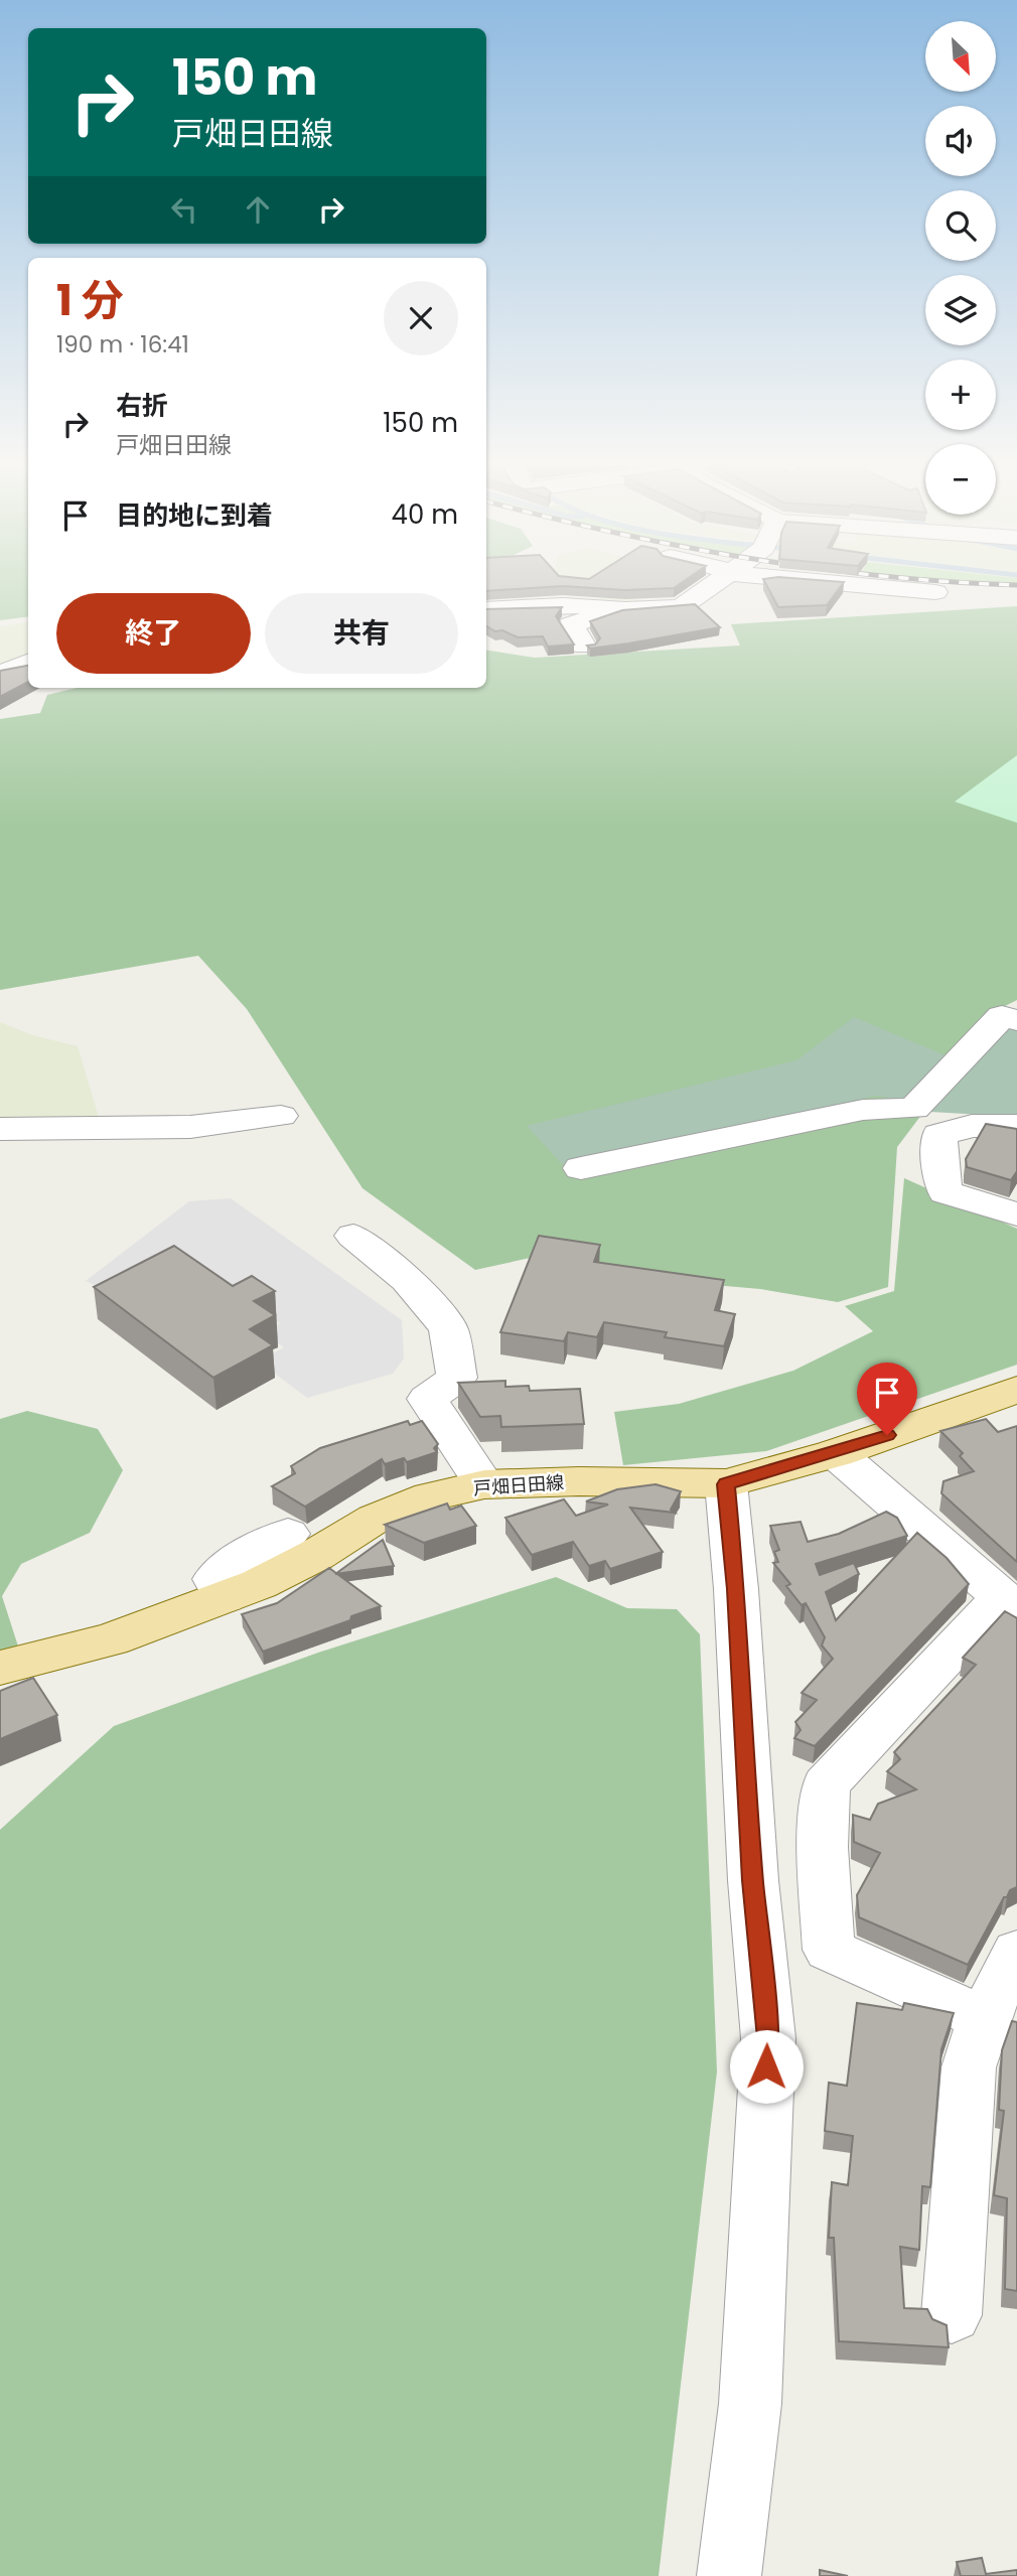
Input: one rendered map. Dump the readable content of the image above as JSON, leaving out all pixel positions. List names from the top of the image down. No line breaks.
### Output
{"streets":{"main road":["戸畑日田線"]},"north":"bottom right","page":{"map_buttons":["+","−"],"turn":["150 m","戸畑日田線"],"heading":["1 分","190 m · 16:41"],"list":[{"name":"右折","note":"戸畑日田線","value":"150 m"},{"name":"目的地に到着","value":"40 m"}],"buttons":["終了","共有"]}}
